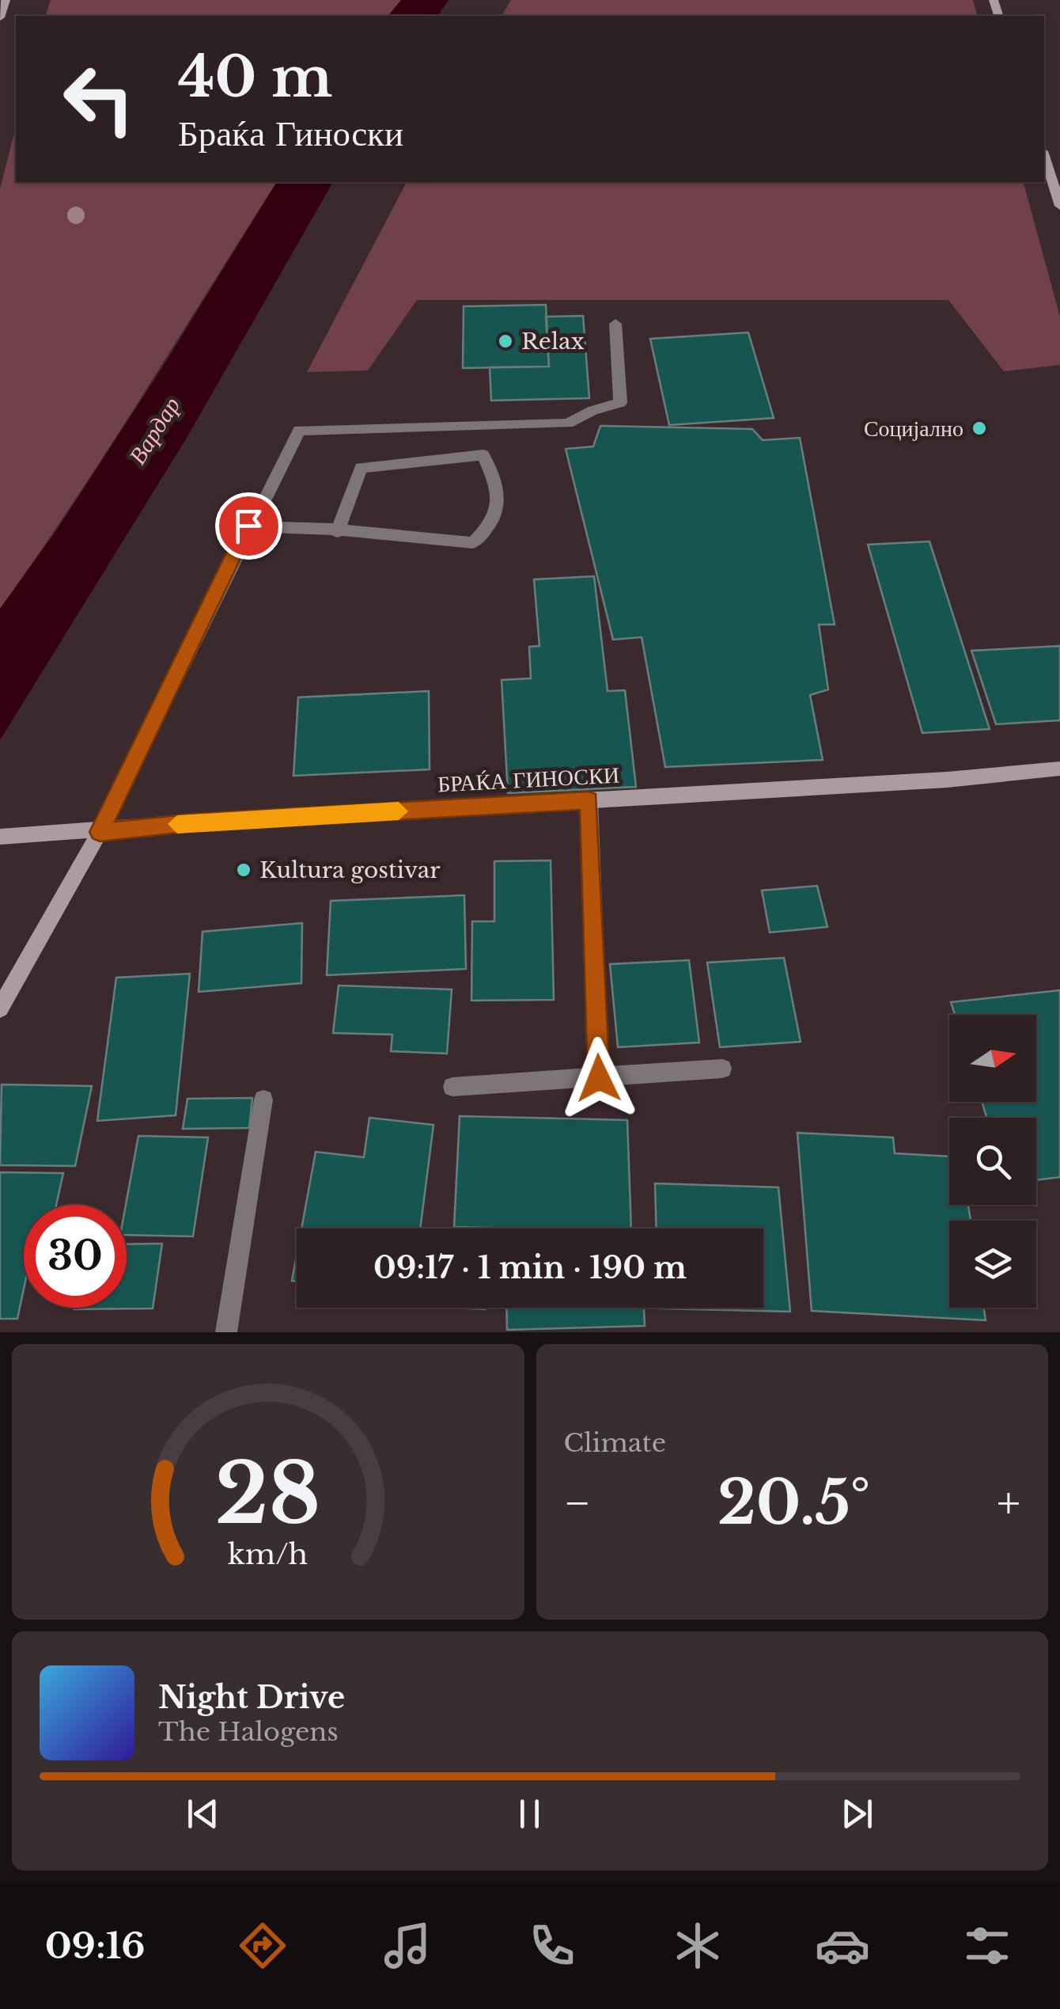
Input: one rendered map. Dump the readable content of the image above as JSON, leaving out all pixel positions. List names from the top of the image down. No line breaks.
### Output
{"streets":{"street":["БРАЌА ГИНОСКИ"]},"water":["Вардар"],"places":["Relax","Социјално","Kultura gostivar"],"north":"right","page":{"turn":["40 m","Браќа Гиноски"],"limit":"30","trip":"09:17 · 1 min · 190 m","tile":"Climate","heat":["−","20.5°","+"],"song":["Night Drive","The Halogens"],"tabs":"09:16","gauge":["28","km/h"]}}
